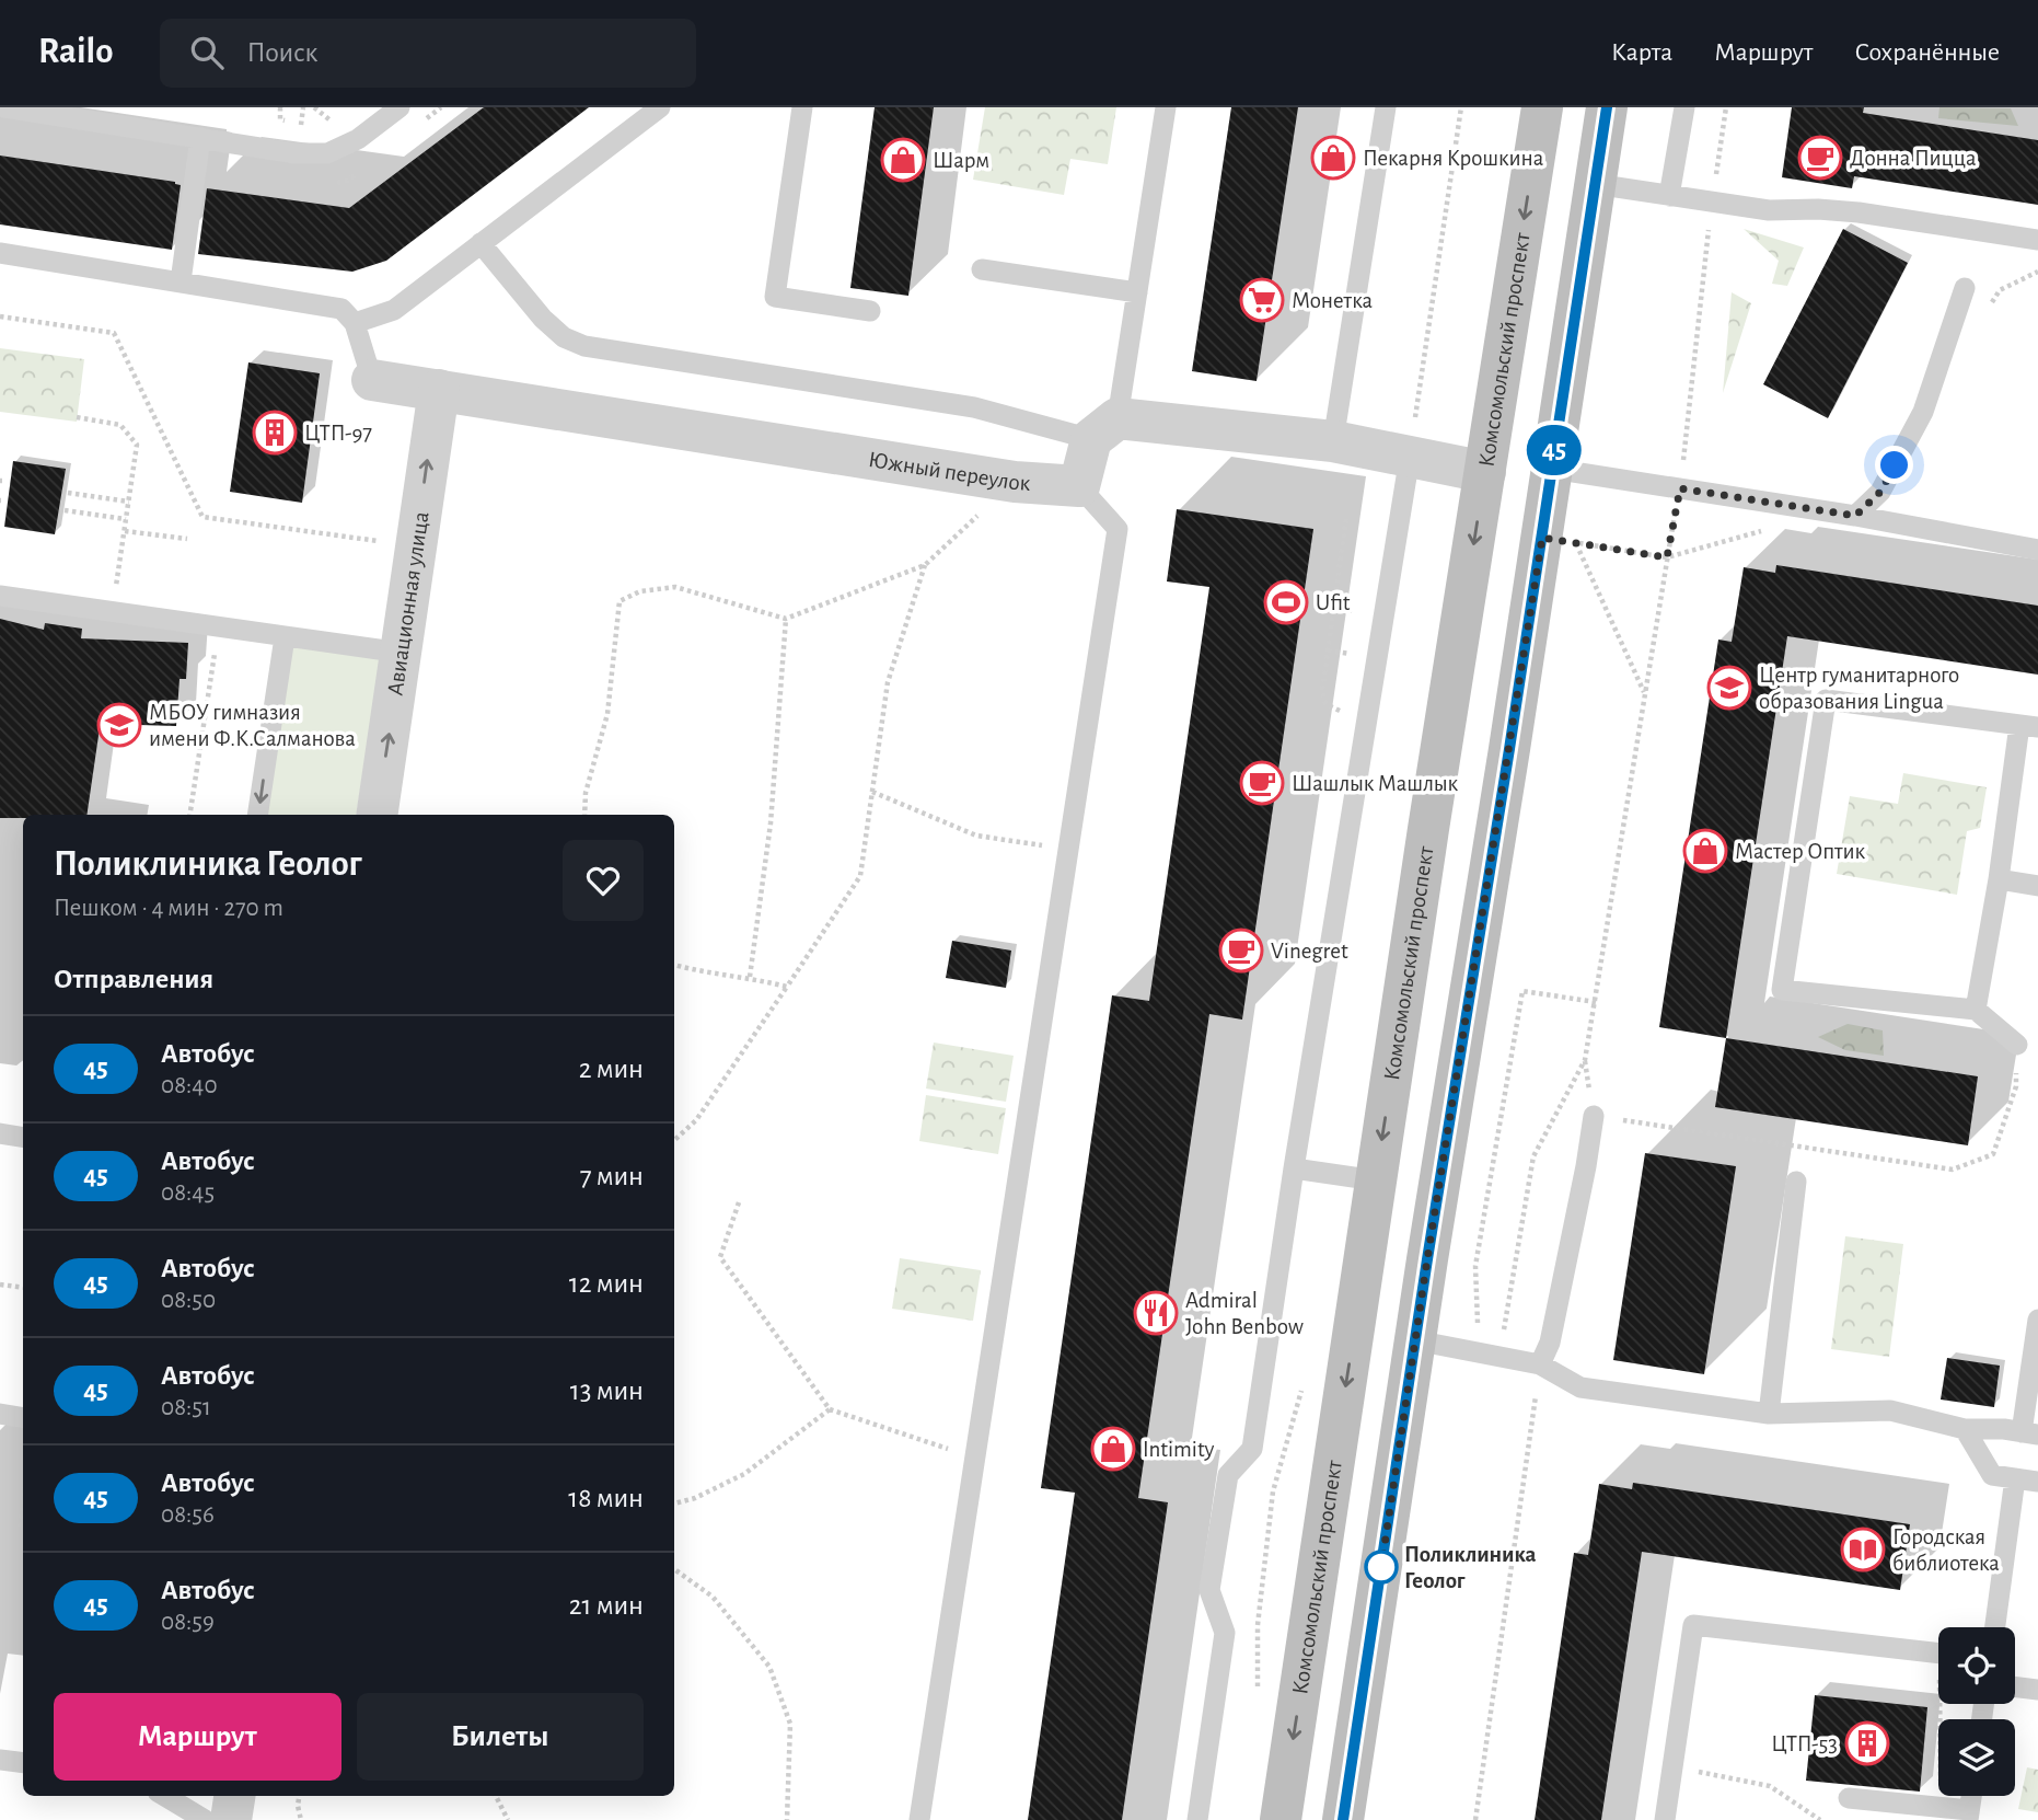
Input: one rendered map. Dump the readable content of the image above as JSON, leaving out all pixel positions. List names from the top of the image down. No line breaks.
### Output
{"streets":{"main road":["Комсомольский проспект"],"street":["Южный переулок","Авиационная улица"]},"crossings":[["Южный переулок","Авиационная улица"]],"one_way":["Авиационная улица"],"places":{"shop":["Пекарня Крошкина","Шарм","Мастер Оптик","Intimity"],"cafe":["Донна Пицца","Шашлык Машлык","Vinegret"],"supermarket":["Монетка"],"building":["ЦТП-97","ЦТП-53"],"sports":["Ufit"],"school or university":["Центр гуманитарного образования Lingua","МБОУ гимназия имени Ф.К.Салманова"],"restaurant":["Admiral John Benbow"],"library":["Городская библиотека"],"other":["Поликлиника Геолог"]},"lines":["bus line 45"],"page":{"header":"Railo","search":"Поиск","nav":["Карта","Маршрут","Сохранённые"],"on_map":"45","heading":[["Поликлиника Геолог","Пешком · 4 мин · 270 m"],"Отправления"],"list":[{"mark":"45","name":"Автобус","note":"08:40","value":"2 мин"},{"mark":"45","name":"Автобус","note":"08:45","value":"7 мин"},{"mark":"45","name":"Автобус","note":"08:50","value":"12 мин"},{"mark":"45","name":"Автобус","note":"08:51","value":"13 мин"},{"mark":"45","name":"Автобус","note":"08:56","value":"18 мин"},{"mark":"45","name":"Автобус","note":"08:59","value":"21 мин"}],"buttons":["Маршрут","Билеты"]}}
